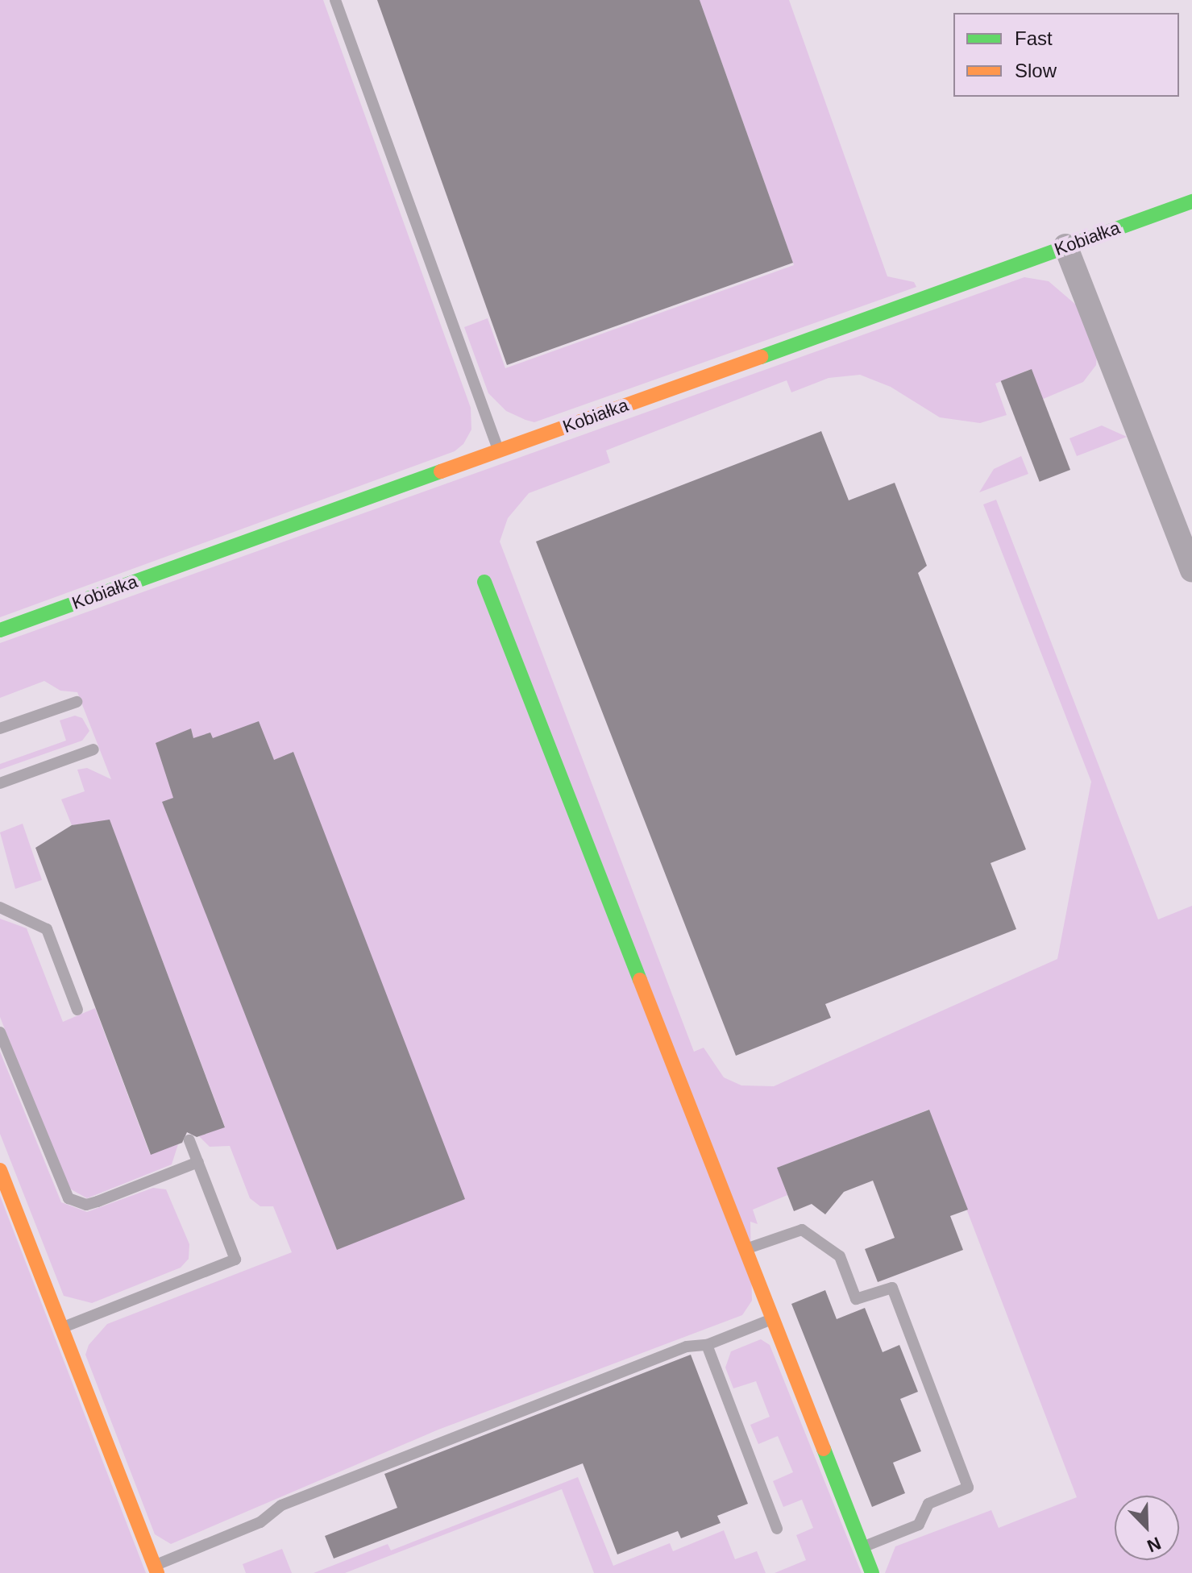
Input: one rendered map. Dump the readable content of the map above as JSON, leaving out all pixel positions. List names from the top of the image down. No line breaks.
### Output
{"streets":{"street":["Kobiałka"]},"legend":["Fast","Slow"],"north":"bottom right"}
